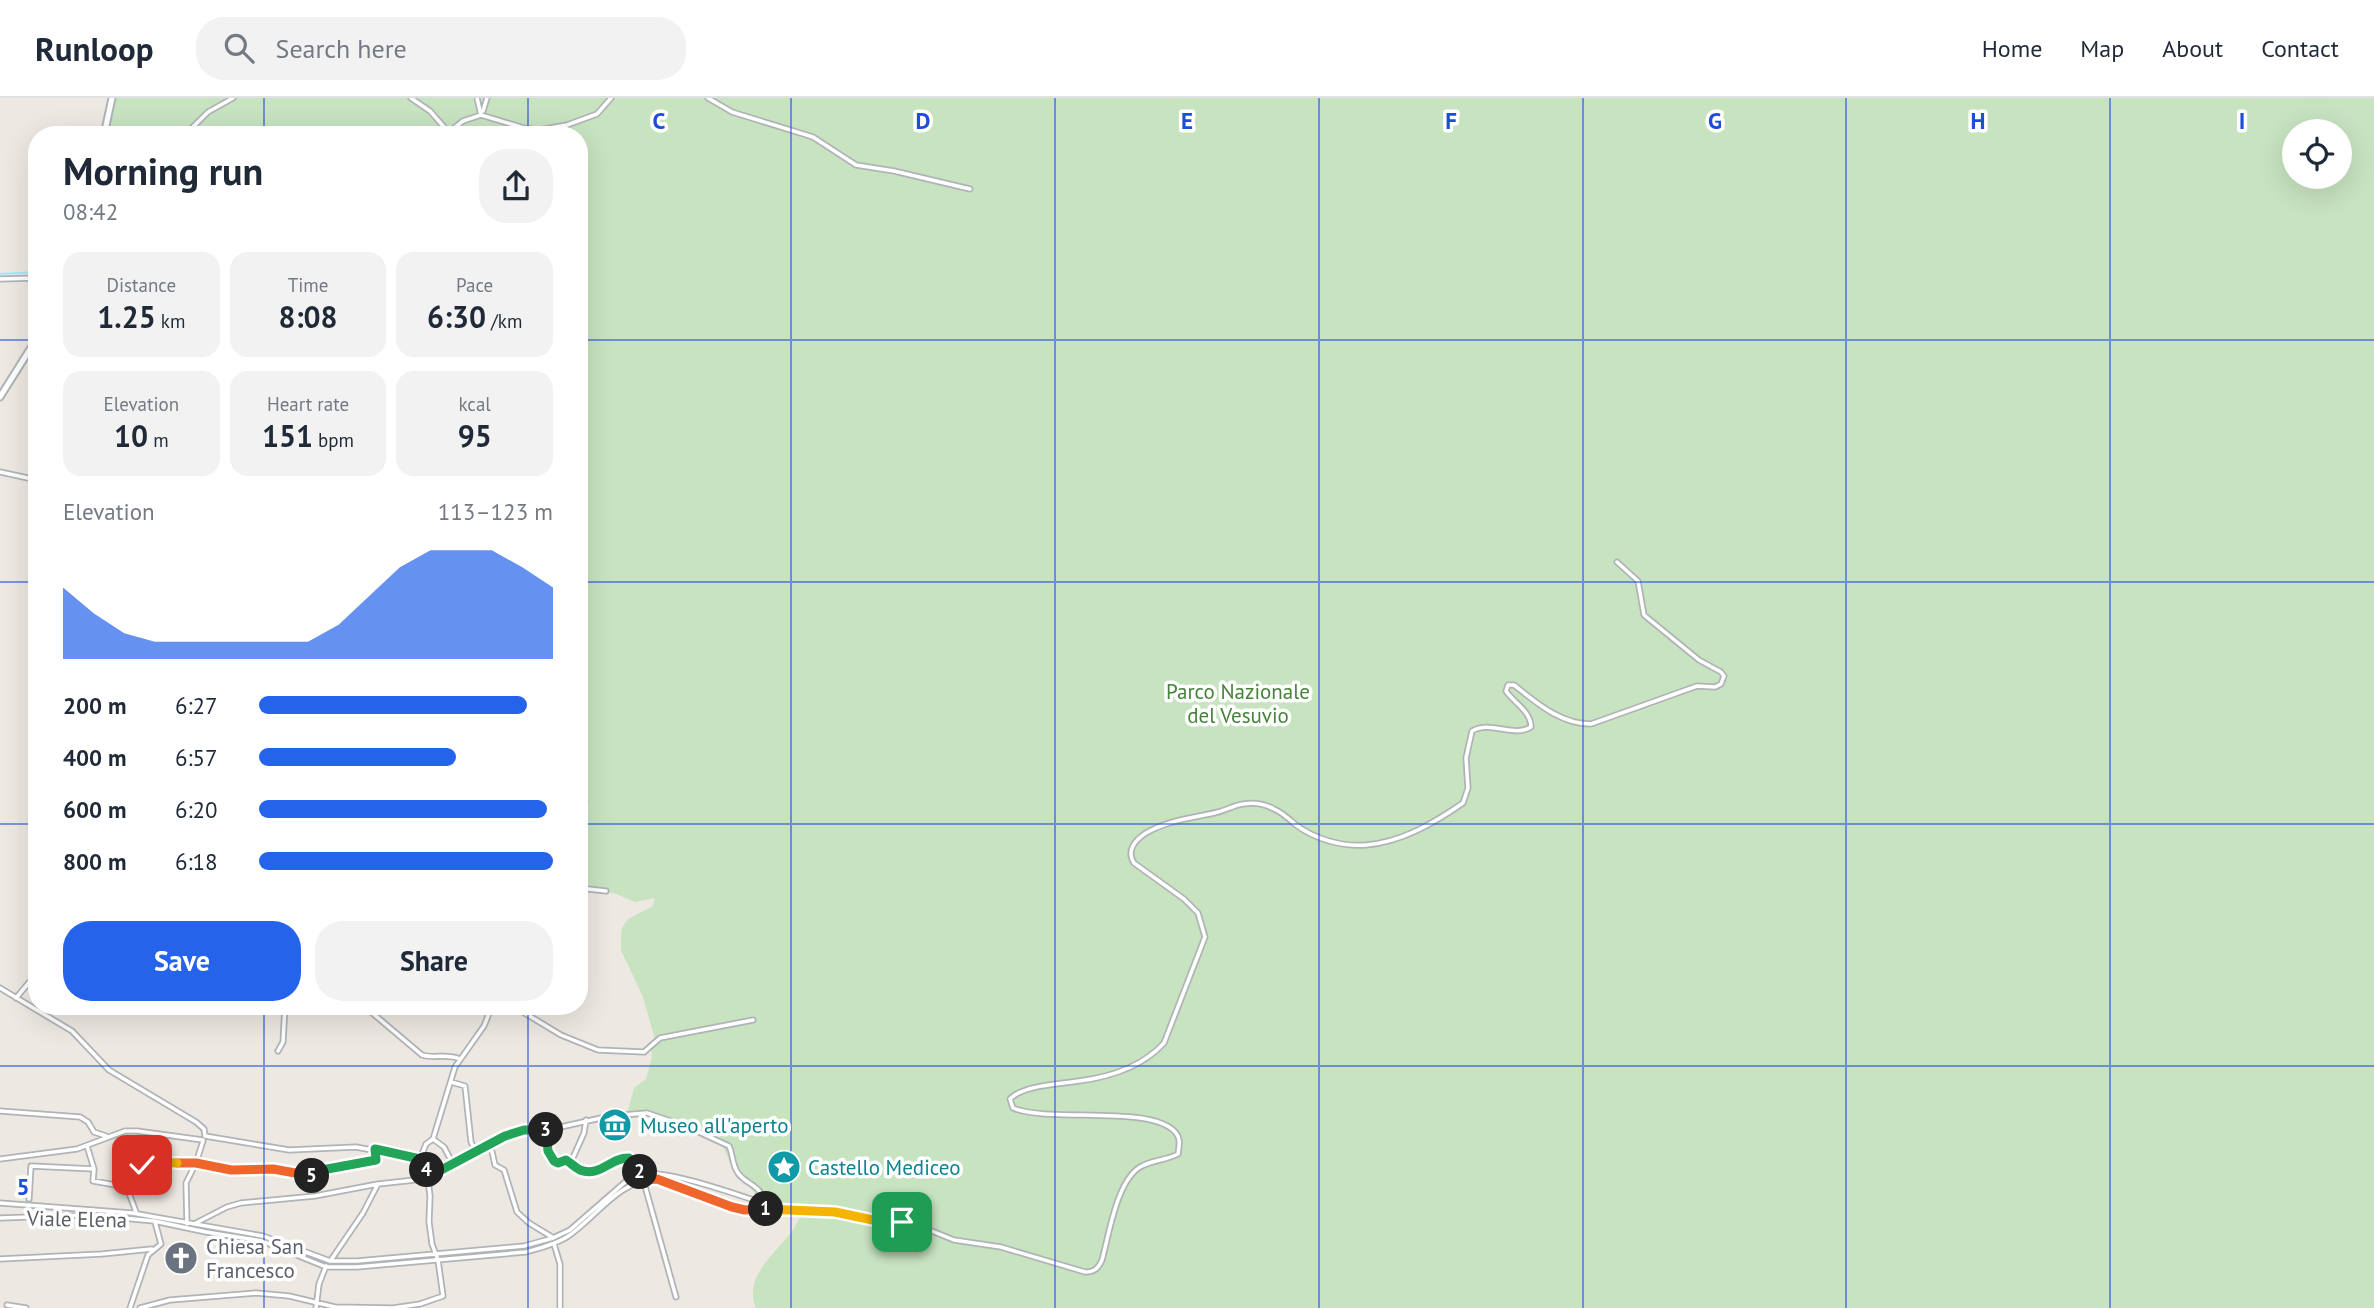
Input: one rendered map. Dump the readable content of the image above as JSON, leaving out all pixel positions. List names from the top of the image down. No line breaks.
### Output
{"streets":{"street":["Viale Elena"]},"parks":["Parco Nazionale del Vesuvio"],"places":{"museum":["Museo all'aperto"],"place":["Castello Mediceo"],"church":["Chiesa San Francesco"]},"page":{"header":"Runloop","search":"Search here","nav":["Home","Map","About","Contact"],"heading":["Morning run","08:42"],"stats":[["Distance","1.25 km"],["Time","8:08"],["Pace","6:30 /km"],["Elevation","10 m"],["Heart rate","151 bpm"],["kcal","95"]],"chart":["Elevation","113–123 m"],"list":[{"name":"200 m","note":"6:27"},{"name":"400 m","note":"6:57"},{"name":"600 m","note":"6:20"},{"name":"800 m","note":"6:18"}],"buttons":["Save","Share"],"pins":["3","4","2","5","1"]},"grid":{"columns":["C","D","E","F","G","H","I"],"rows":["5"]}}
